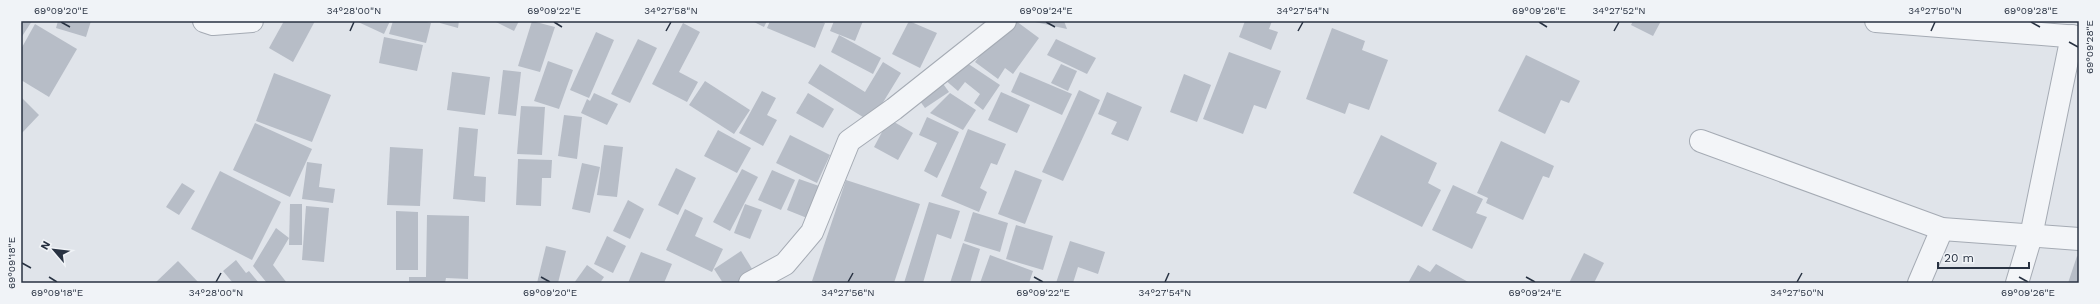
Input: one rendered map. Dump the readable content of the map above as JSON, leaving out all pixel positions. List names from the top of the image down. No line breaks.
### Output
{"scale_bar":"20 m","north":"top left","coordinates":["69°09'20\"E","34°28'00\"N","69°09'22\"E","34°27'58\"N","69°09'24\"E","34°27'54\"N","69°09'26\"E","34°27'52\"N","34°27'50\"N","69°09'28\"E","69°09'18\"E","34°27'56\"N"]}
